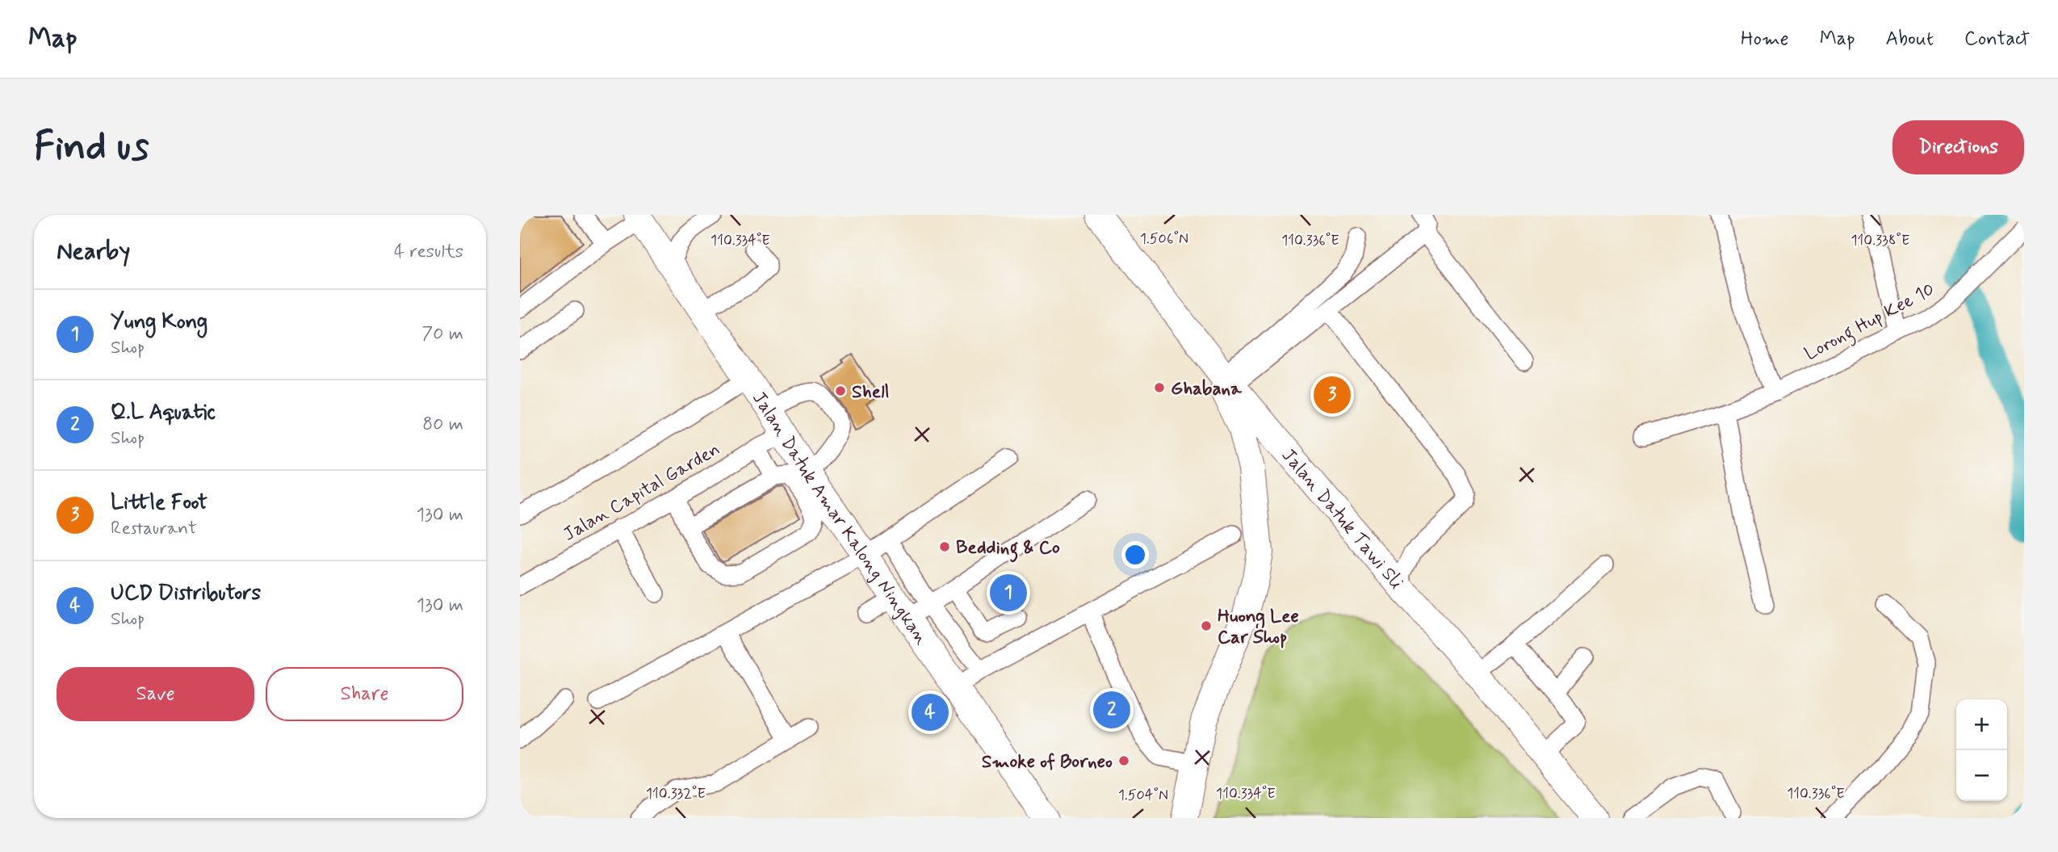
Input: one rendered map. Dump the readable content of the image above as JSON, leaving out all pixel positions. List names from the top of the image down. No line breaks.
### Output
{"streets":{"highway":["Jalan Datuk Amar Kalong Ningkan","Jalan Datuk Tawi Sli"],"street":["Lorong Hup Kee 10","Jalan Capital Garden"]},"crossings":[["Jalan Capital Garden","Jalan Datuk Amar Kalong Ningkan"]],"places":["Ghabana","Shell","Bedding & Co","Huong Lee Car Shop","Smoke of Borneo"],"page":{"header":"Map","nav":["Home","Map","About","Contact"],"buttons":["Directions",["Save","Share"]],"title":"Find us","heading":["Nearby","4 results"],"list":[{"mark":"1","name":"Yung Kong","note":"Shop","value":"70 m"},{"mark":"2","name":"Q.L Aquatic","note":"Shop","value":"80 m"},{"mark":"3","name":"Little Foot","note":"Restaurant","value":"130 m"},{"mark":"4","name":"UCD Distributors","note":"Shop","value":"130 m"}],"pins":["3","1","2","4"],"map_buttons":["+","−"]},"coordinates":["1.506°N","110.334°E","110.336°E","110.338°E","110.332°E","1.504°N"]}
